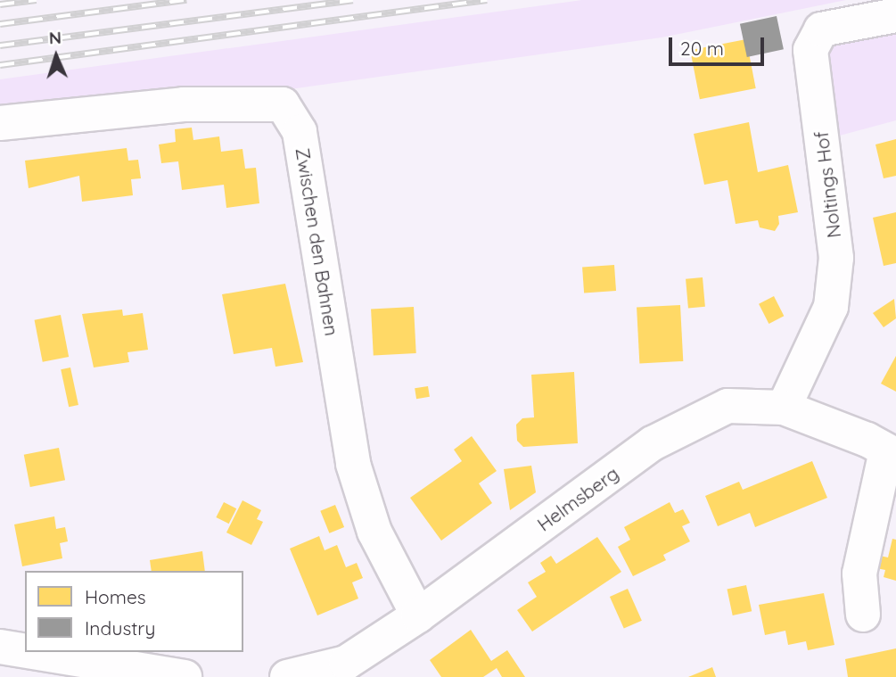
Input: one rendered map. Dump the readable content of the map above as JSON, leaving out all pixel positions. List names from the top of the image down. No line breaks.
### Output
{"streets":{"street":["Noltings Hof","Zwischen den Bahnen","Helmsberg"]},"crossings":[["Noltings Hof","Helmsberg"],["Zwischen den Bahnen","Helmsberg"]],"legend":["Homes","Industry"],"scale_bar":"20 m","north":"top"}
